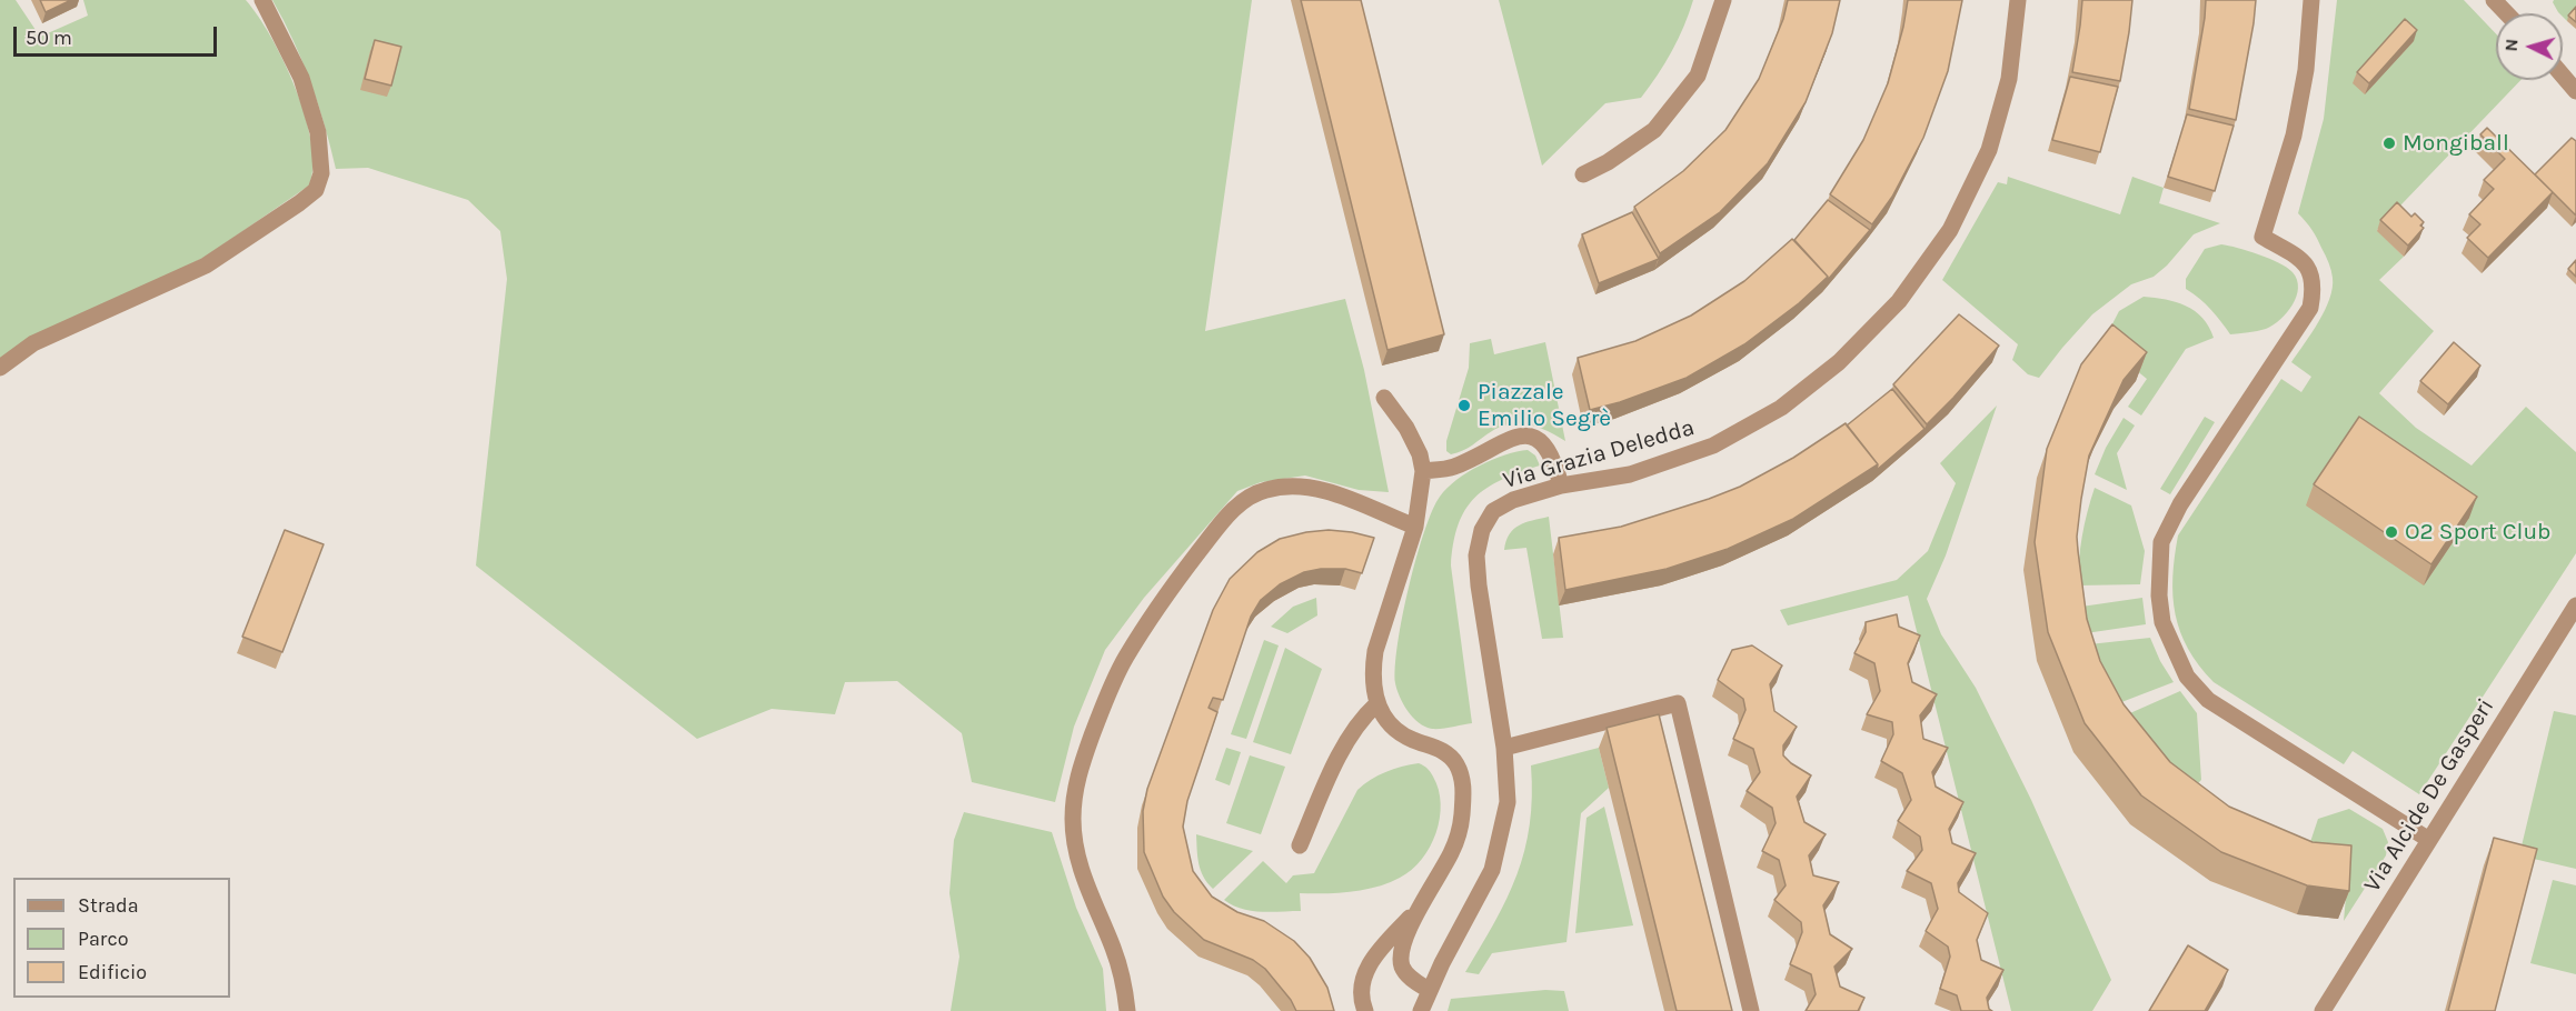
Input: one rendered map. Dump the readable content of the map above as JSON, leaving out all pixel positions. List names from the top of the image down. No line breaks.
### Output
{"streets":{"street":["Via Grazia Deledda","Via Alcide De Gasperi"]},"places":["Mongiball","Piazzale Emilio Segrè","O2 Sport Club"],"legend":["Strada","Parco","Edificio"],"scale_bar":"50 m","north":"left"}
